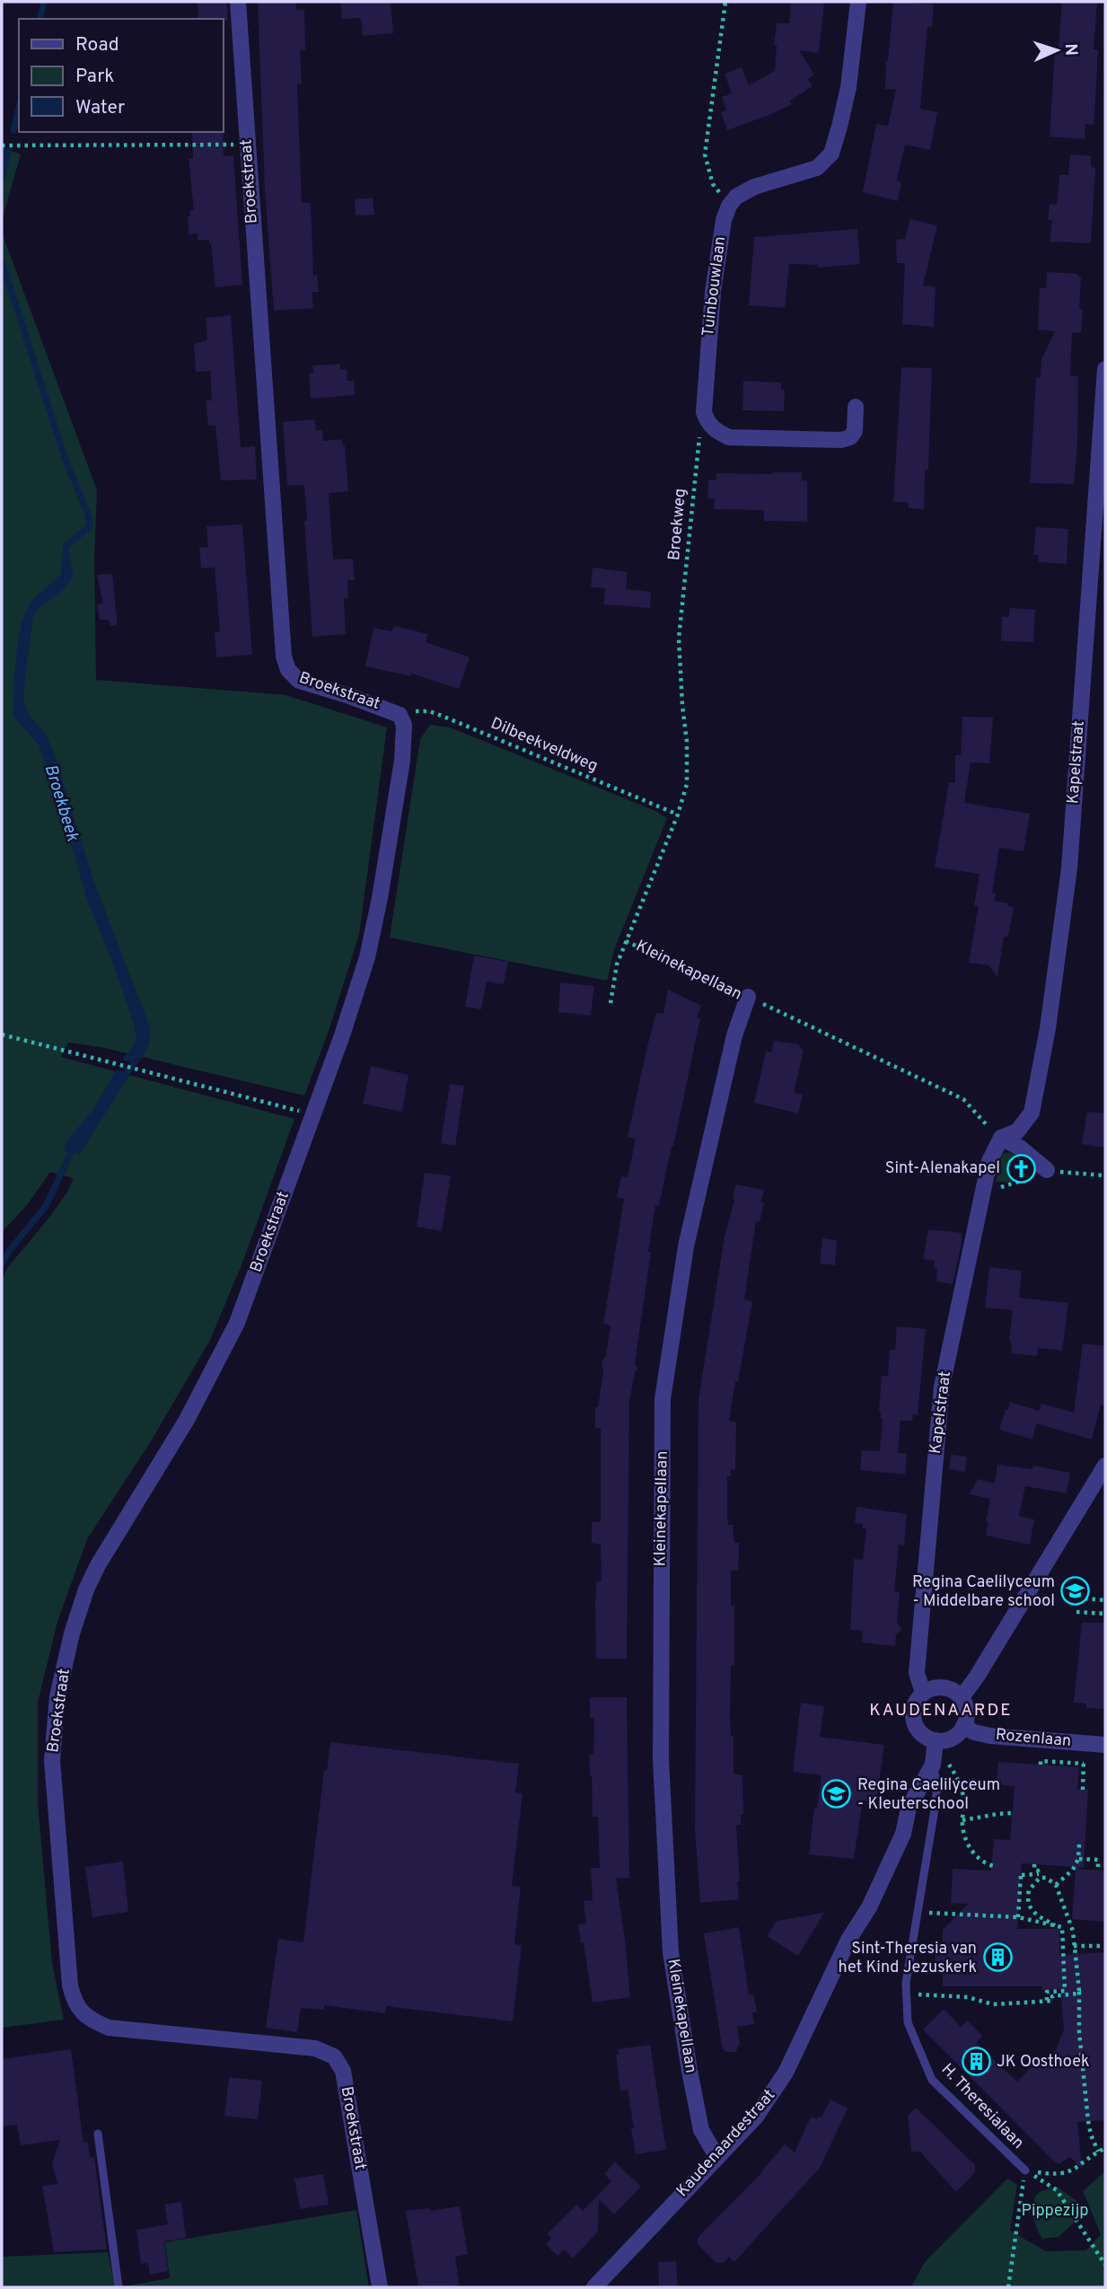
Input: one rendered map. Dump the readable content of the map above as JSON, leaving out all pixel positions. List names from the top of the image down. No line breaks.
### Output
{"streets":{"street":["Broekstraat","Tuinbouwlaan","Kapelstraat","Kleinekapellaan","Rozenlaan","Kaudenaardestraat"],"lane":["H. Theresialaan"],"path":["Broekweg","Dilbeekveldweg"]},"crossings":[["Broekstraat","Dilbeekveldweg"],["Tuinbouwlaan","Broekweg"],["Broekweg","Kleinekapellaan"],["Dilbeekveldweg","Kleinekapellaan"],["Kapelstraat","Rozenlaan"],["Kapelstraat","Kaudenaardestraat"],["Kleinekapellaan","Kaudenaardestraat"],["Rozenlaan","Kaudenaardestraat"],["H. Theresialaan","Kaudenaardestraat"]],"districts":["KAUDENAARDE"],"water":["Broekbeek"],"parks":["Pippezijp"],"places":{"church":["Sint-Alenakapel"],"school or university":["Regina Caelilyceum - Middelbare school","Regina Caelilyceum - Kleuterschool"],"building":["Sint-Theresia van het Kind Jezuskerk","JK Oosthoek"]},"legend":["Road","Park","Water"],"north":"right"}
